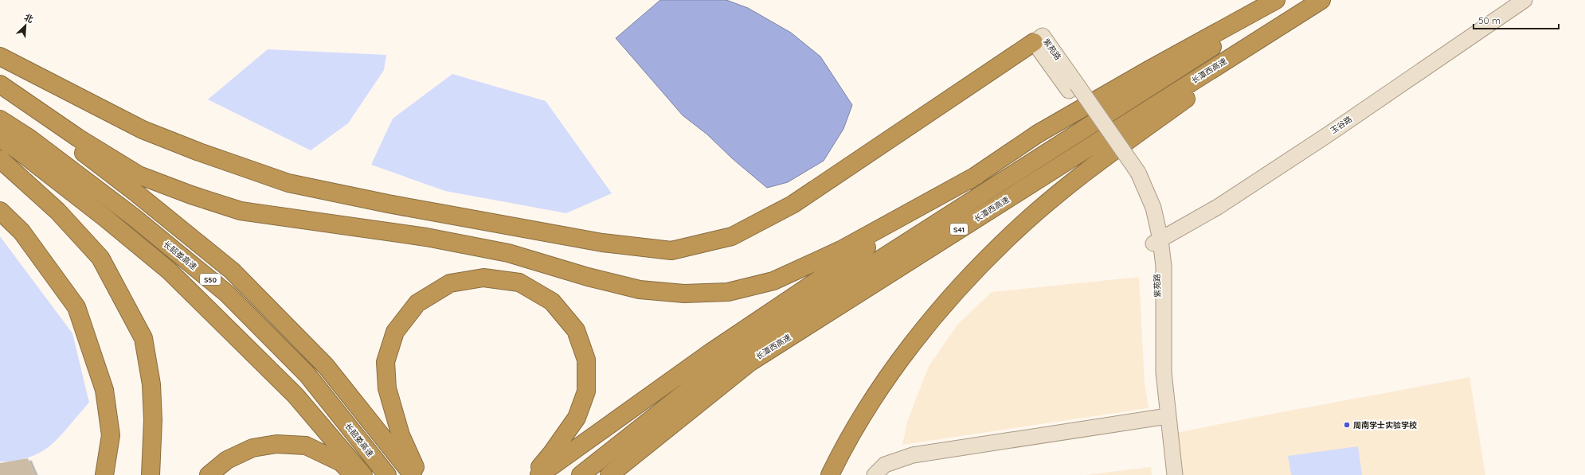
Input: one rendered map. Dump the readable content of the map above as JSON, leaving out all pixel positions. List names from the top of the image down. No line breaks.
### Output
{"streets":{"highway":["长潭西高速","S41","长韶娄高速","S50"],"street":["紫苑路","玉谷路"]},"crossings":[["紫苑路","玉谷路"]],"places":["周南学士实验学校"],"scale_bar":"50 m","north":"top right"}
